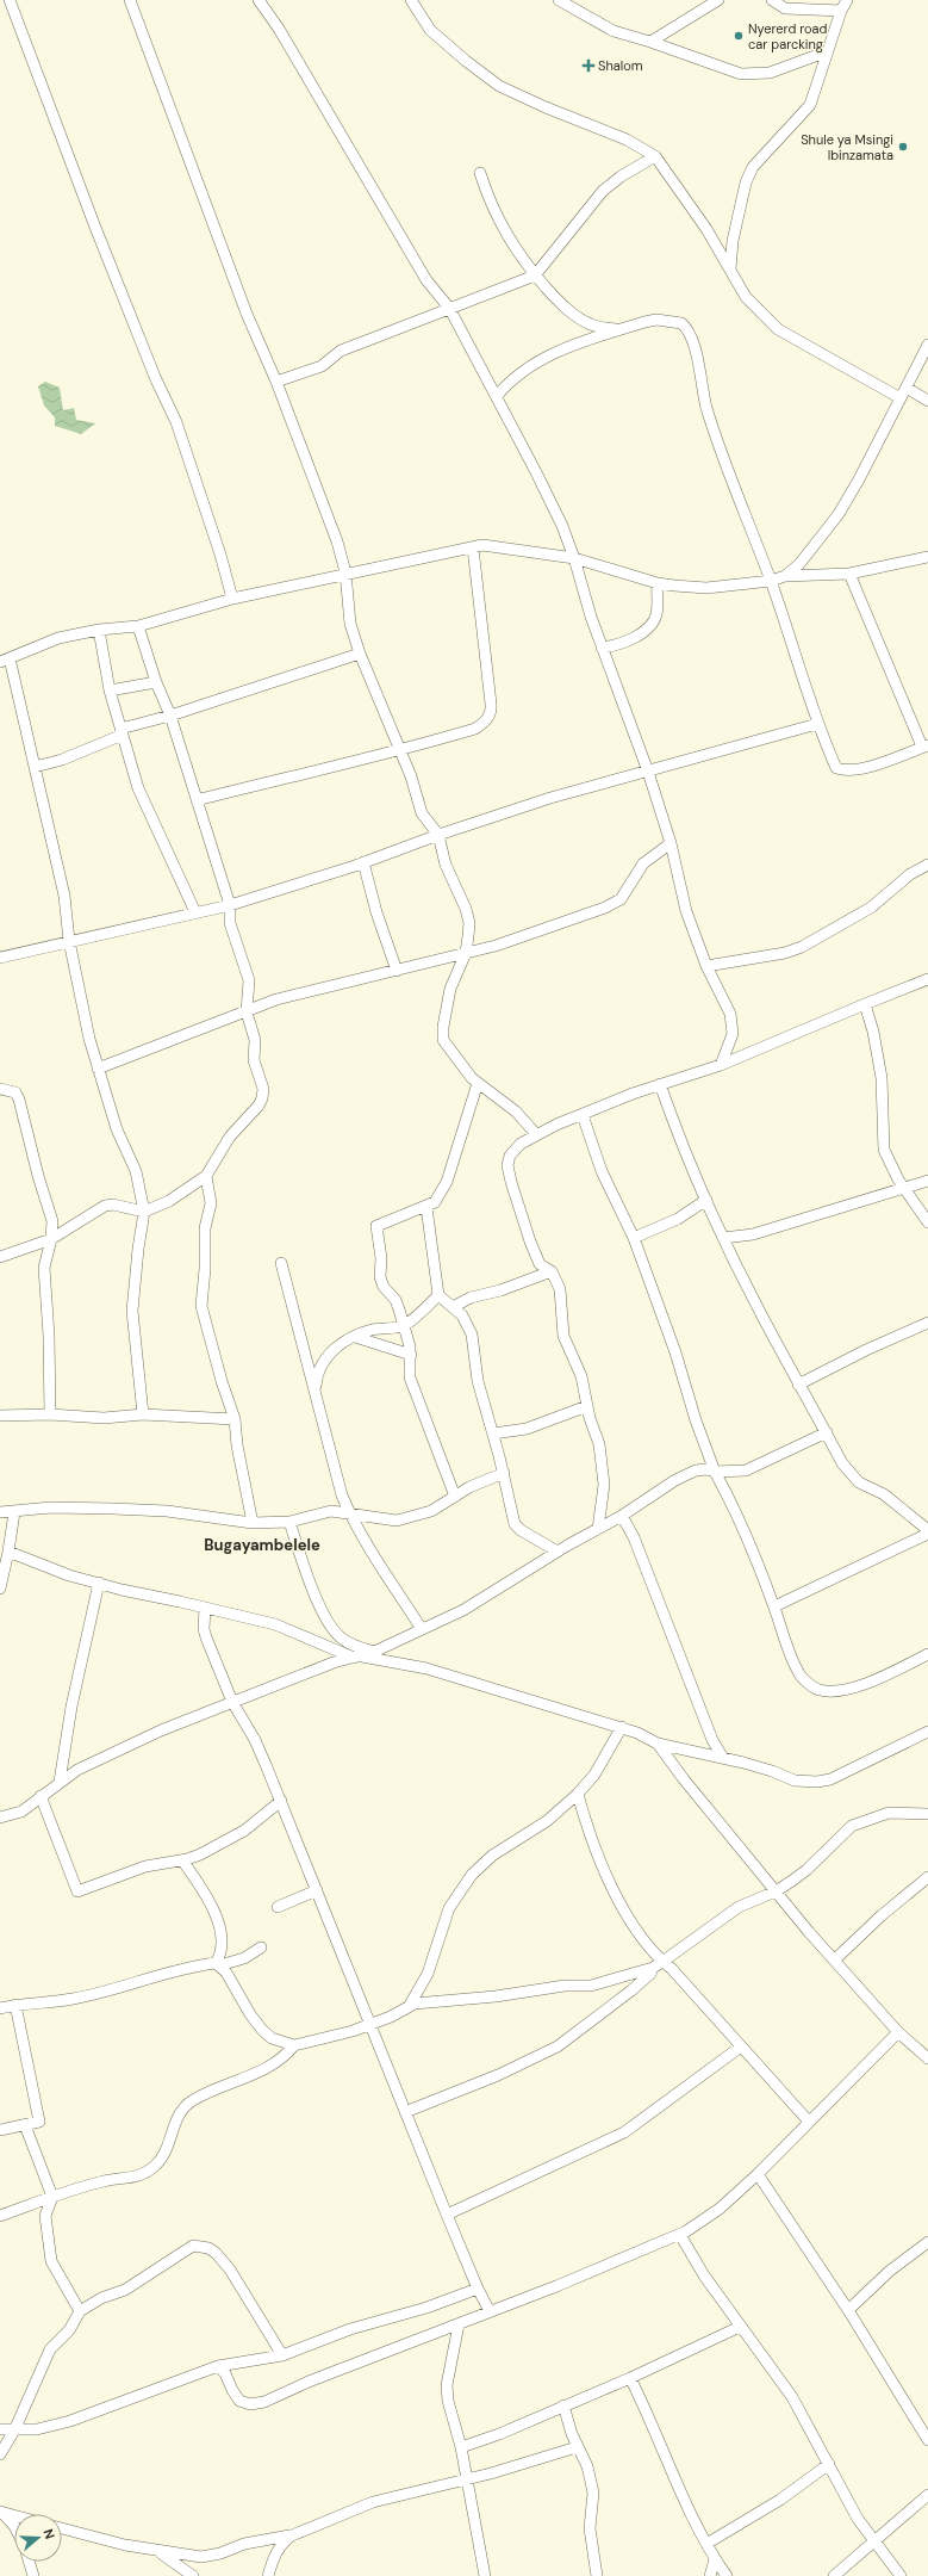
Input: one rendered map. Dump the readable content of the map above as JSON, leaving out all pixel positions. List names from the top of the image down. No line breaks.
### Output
{"districts":["Bugayambelele"],"places":{"other":["Nyererd road car parcking","Shule ya Msingi Ibinzamata"],"health":["Shalom"]},"north":"right"}
